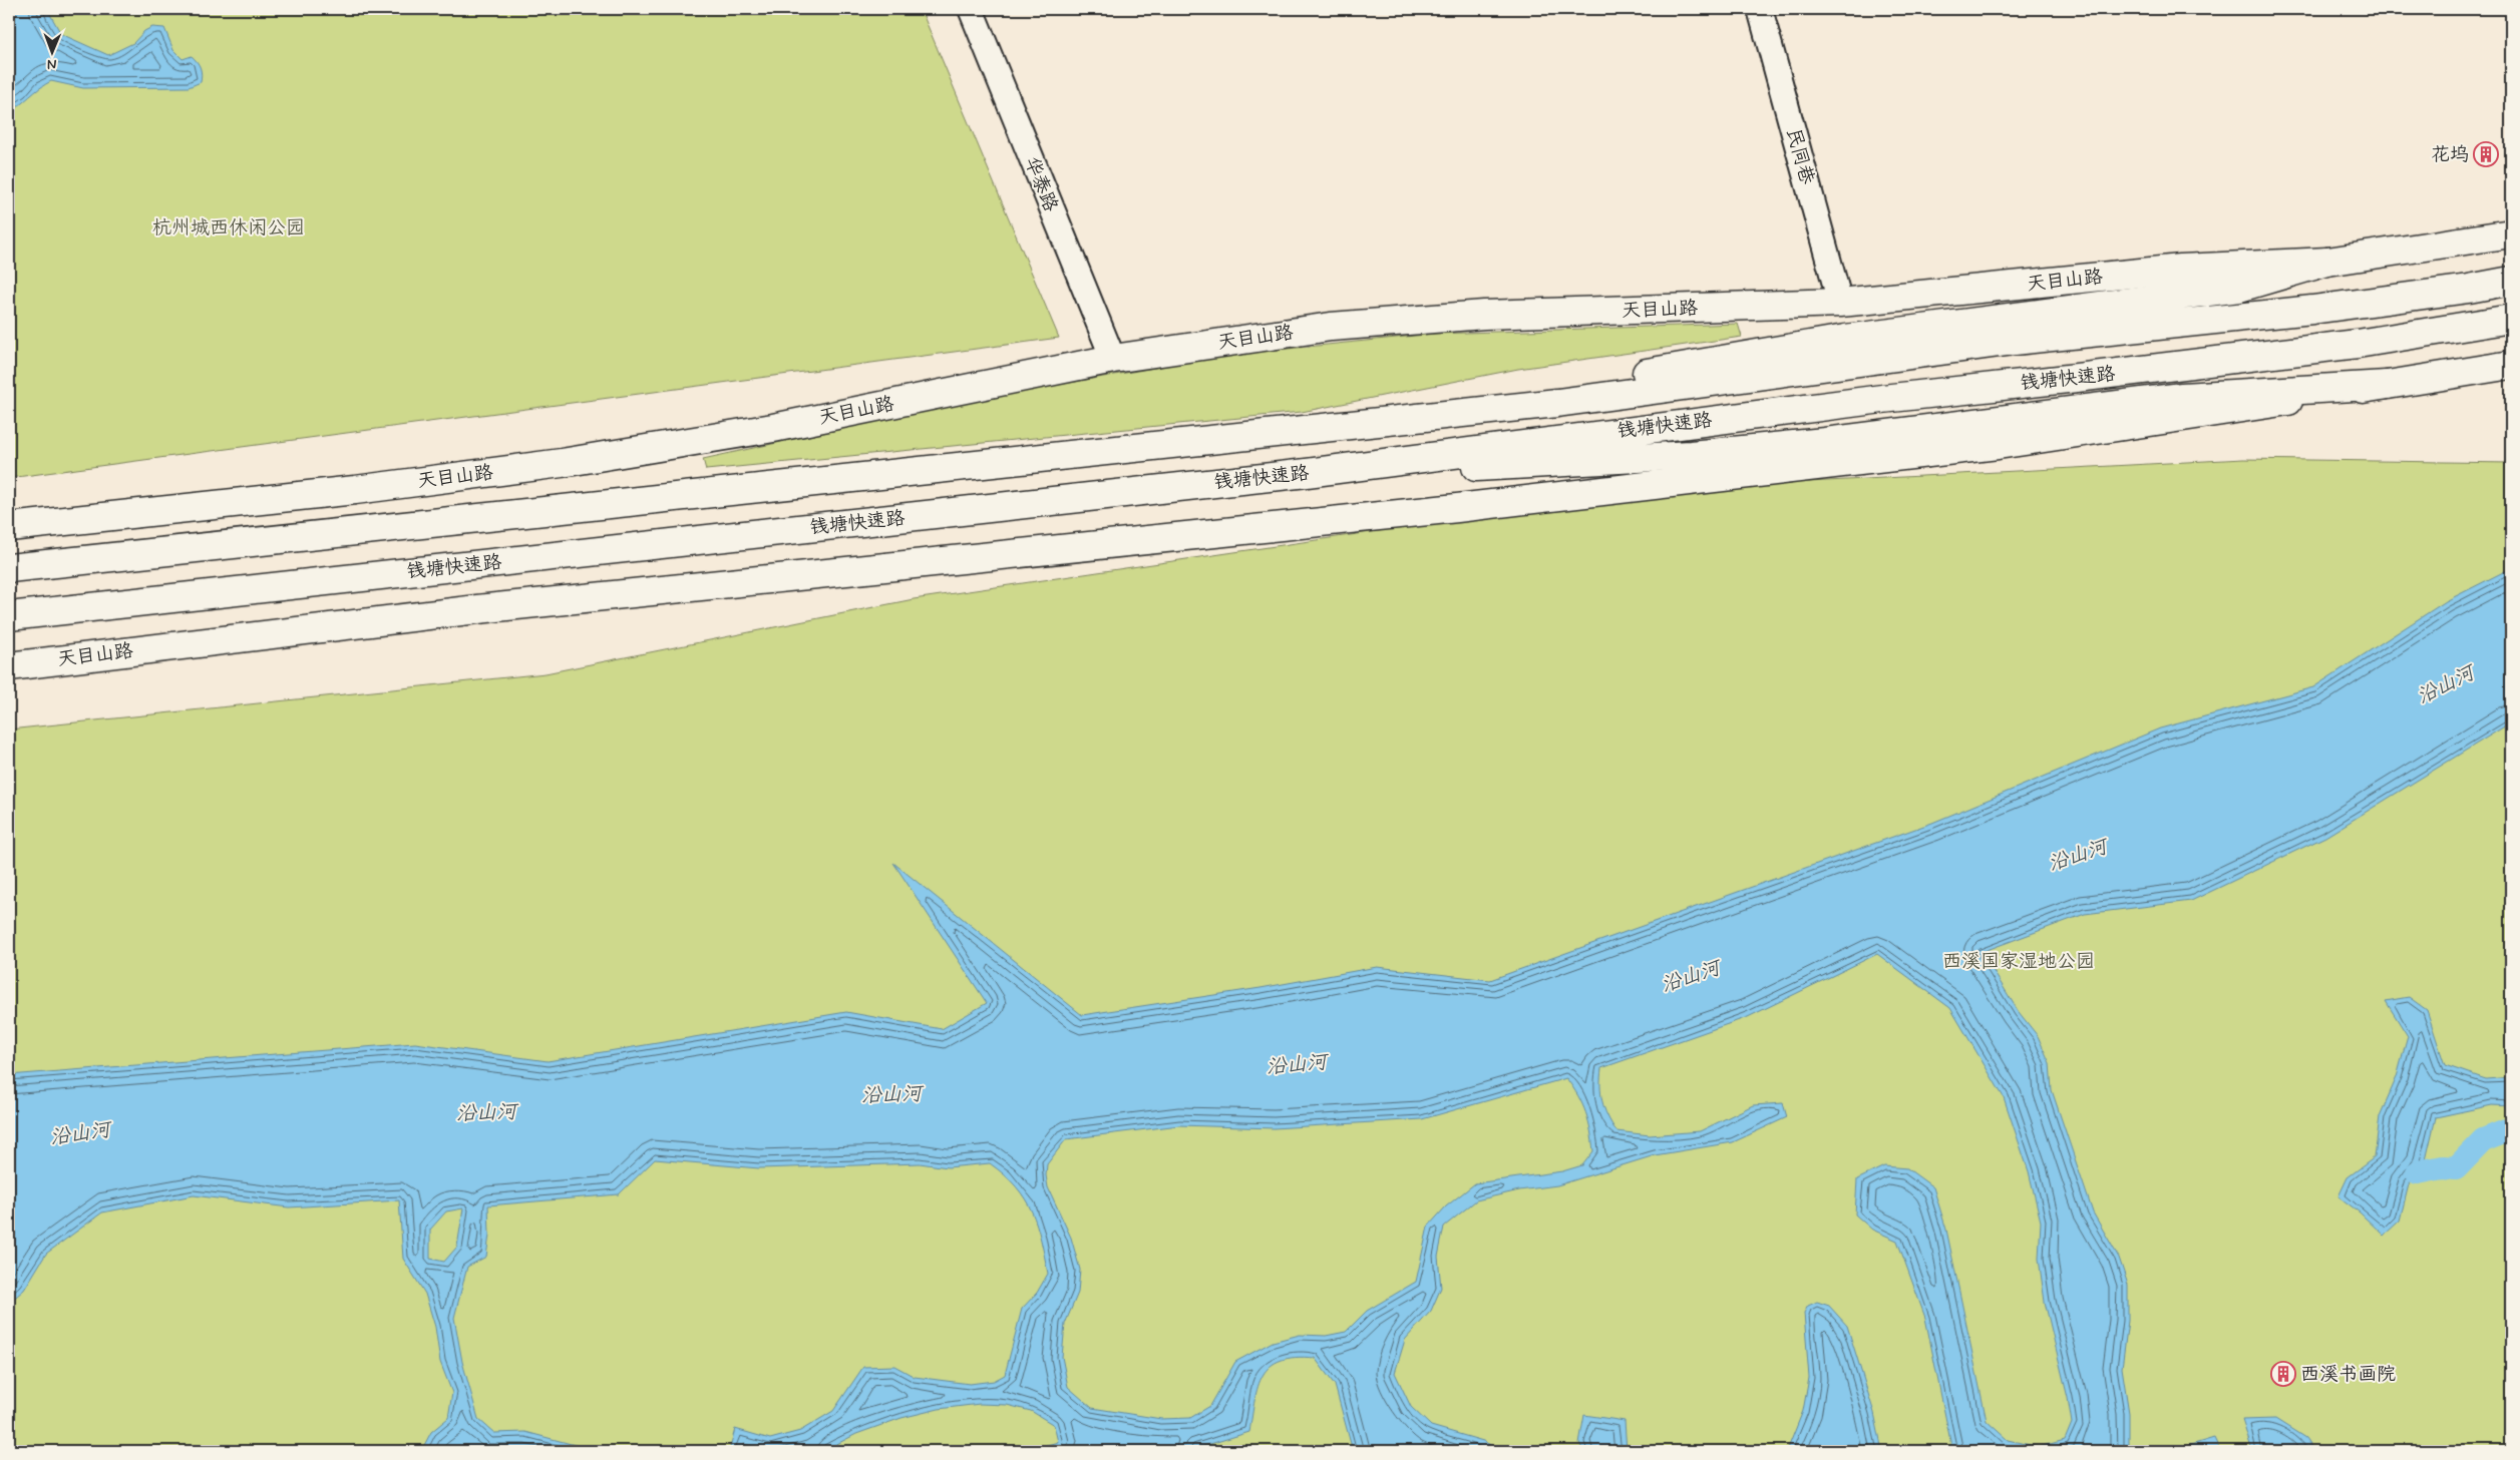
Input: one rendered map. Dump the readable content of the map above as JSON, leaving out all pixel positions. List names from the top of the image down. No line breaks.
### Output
{"streets":{"main road":["天目山路","钱塘快速路"],"street":["民同巷","华泰路"]},"crossings":[["民同巷","天目山路"],["华泰路","天目山路"]],"water":["沿山河"],"parks":["杭州城西休闲公园","西溪国家湿地公园"],"places":{"building":["花坞","西溪书画院"]},"north":"bottom"}
